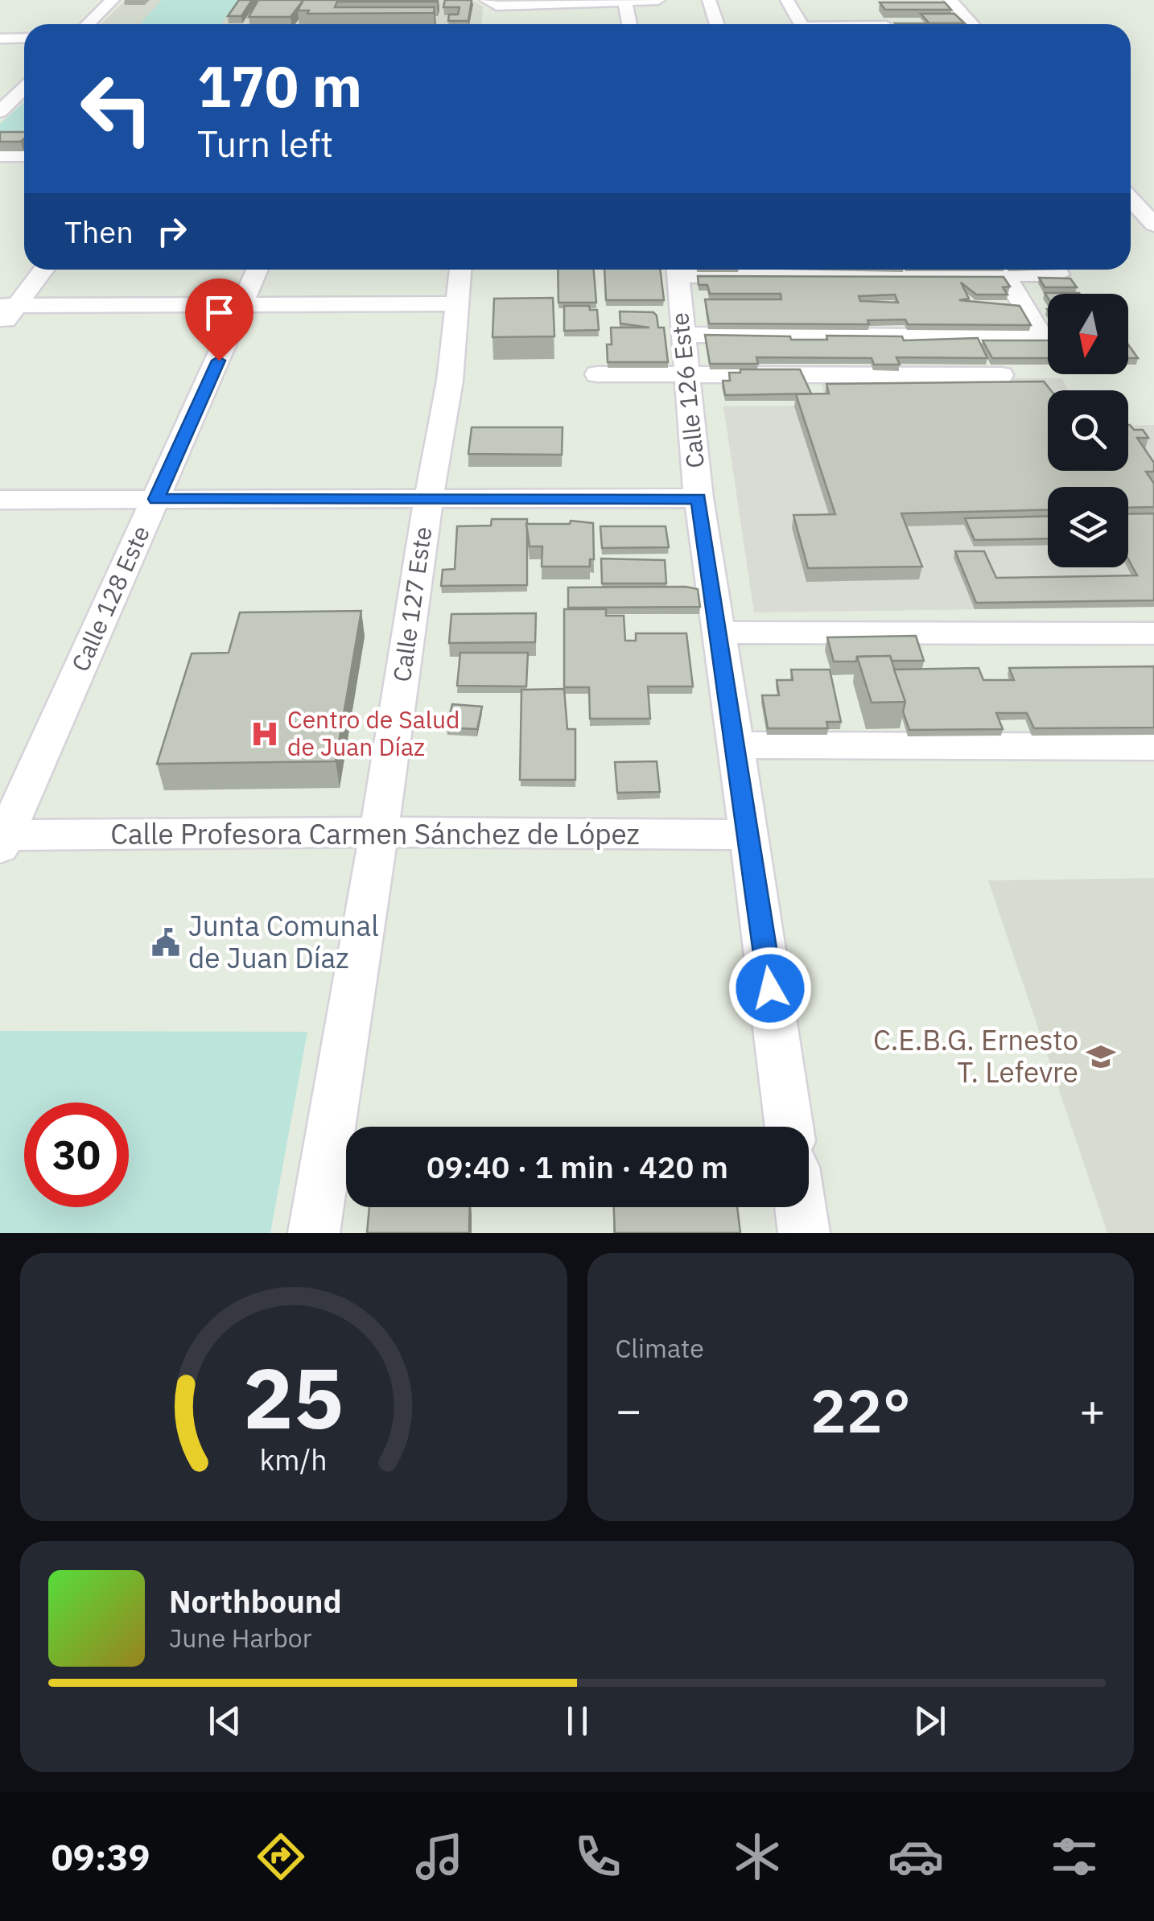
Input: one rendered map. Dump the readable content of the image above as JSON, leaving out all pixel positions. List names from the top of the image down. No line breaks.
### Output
{"streets":{"street":["Calle 126 Este","Calle 128 Este","Calle 127 Este","Calle Profesora Carmen Sánchez de López"]},"crossings":[["Calle 126 Este","Calle Profesora Carmen Sánchez de López"],["Calle 128 Este","Calle Profesora Carmen Sánchez de López"],["Calle 127 Este","Calle Profesora Carmen Sánchez de López"]],"places":{"hospital":["Centro de Salud de Juan Díaz"],"public building":["Junta Comunal de Juan Díaz"],"school or university":["C.E.B.G. Ernesto T. Lefevre"]},"north":"bottom","page":{"turn":["170 m","Turn left"],"then":"Then","limit":"30","trip":"09:40 · 1 min · 420 m","tile":"Climate","heat":["−","22°","+"],"song":["Northbound","June Harbor"],"tabs":"09:39","gauge":["25","km/h"]}}
